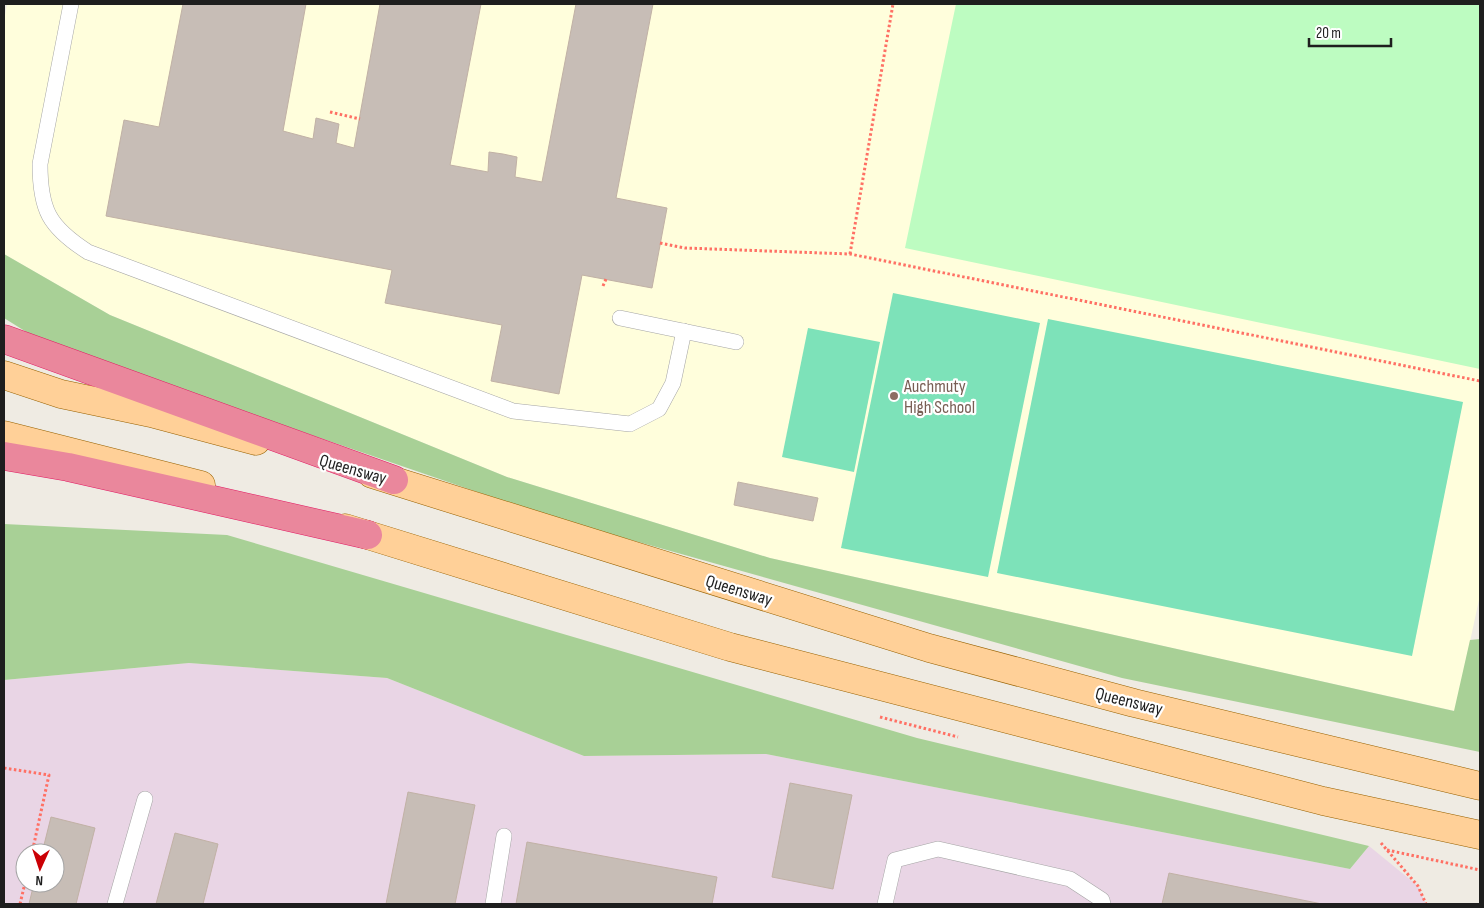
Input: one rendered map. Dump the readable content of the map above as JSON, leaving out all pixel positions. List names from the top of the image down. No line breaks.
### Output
{"streets":{"main road":["Queensway"]},"places":["Auchmuty High School"],"scale_bar":"20 m","north":"bottom"}
